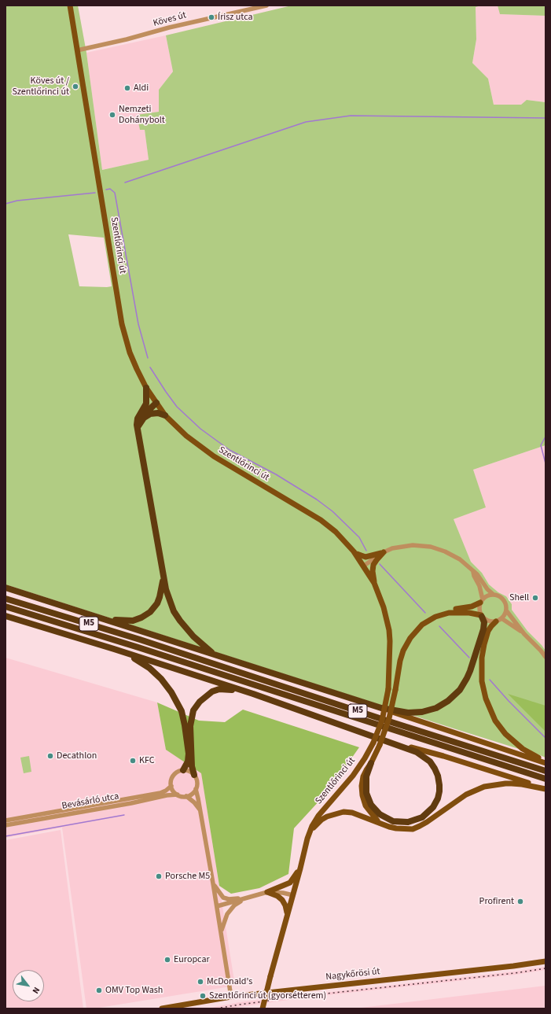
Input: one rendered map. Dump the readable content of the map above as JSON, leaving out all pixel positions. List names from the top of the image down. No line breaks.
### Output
{"streets":{"highway":["M5"],"main road":["Szentlőrinci út","Nagykőrösi út"],"street":["Köves út","Bevásárló utca"]},"crossings":[["Köves út","Szentlőrinci út"]],"places":["Írisz utca","Köves út / Szentlőrinci út","Aldi","Nemzeti Dohánybolt","Shell","Decathlon","KFC","Porsche M5","Profirent","Europcar","McDonald's","OMV Top Wash","Szentlőrinci út (gyorsétterem)"],"north":"bottom right"}
